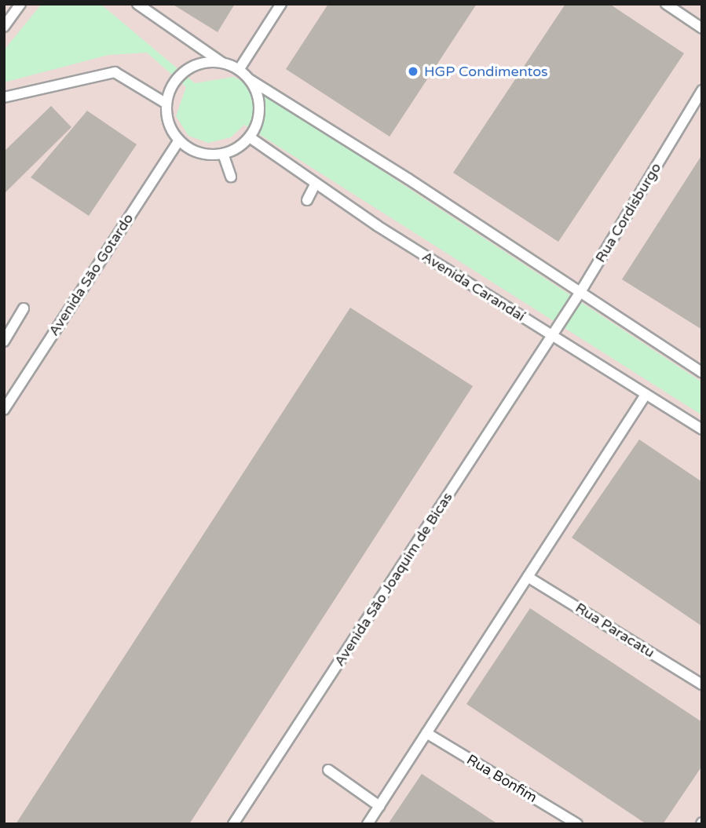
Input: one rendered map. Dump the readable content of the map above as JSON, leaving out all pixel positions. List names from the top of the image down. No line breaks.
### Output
{"streets":{"lane":["Rua Cordisburgo","Avenida São Gotardo","Avenida Carandaí","Avenida São Joaquim de Bicas","Rua Paracatu","Rua Bonfim"]},"crossings":[["Rua Cordisburgo","Avenida Carandaí"],["Rua Cordisburgo","Avenida São Joaquim de Bicas"],["Avenida São Gotardo","Avenida Carandaí"],["Avenida Carandaí","Avenida São Joaquim de Bicas"]],"places":["HGP Condimentos"]}
